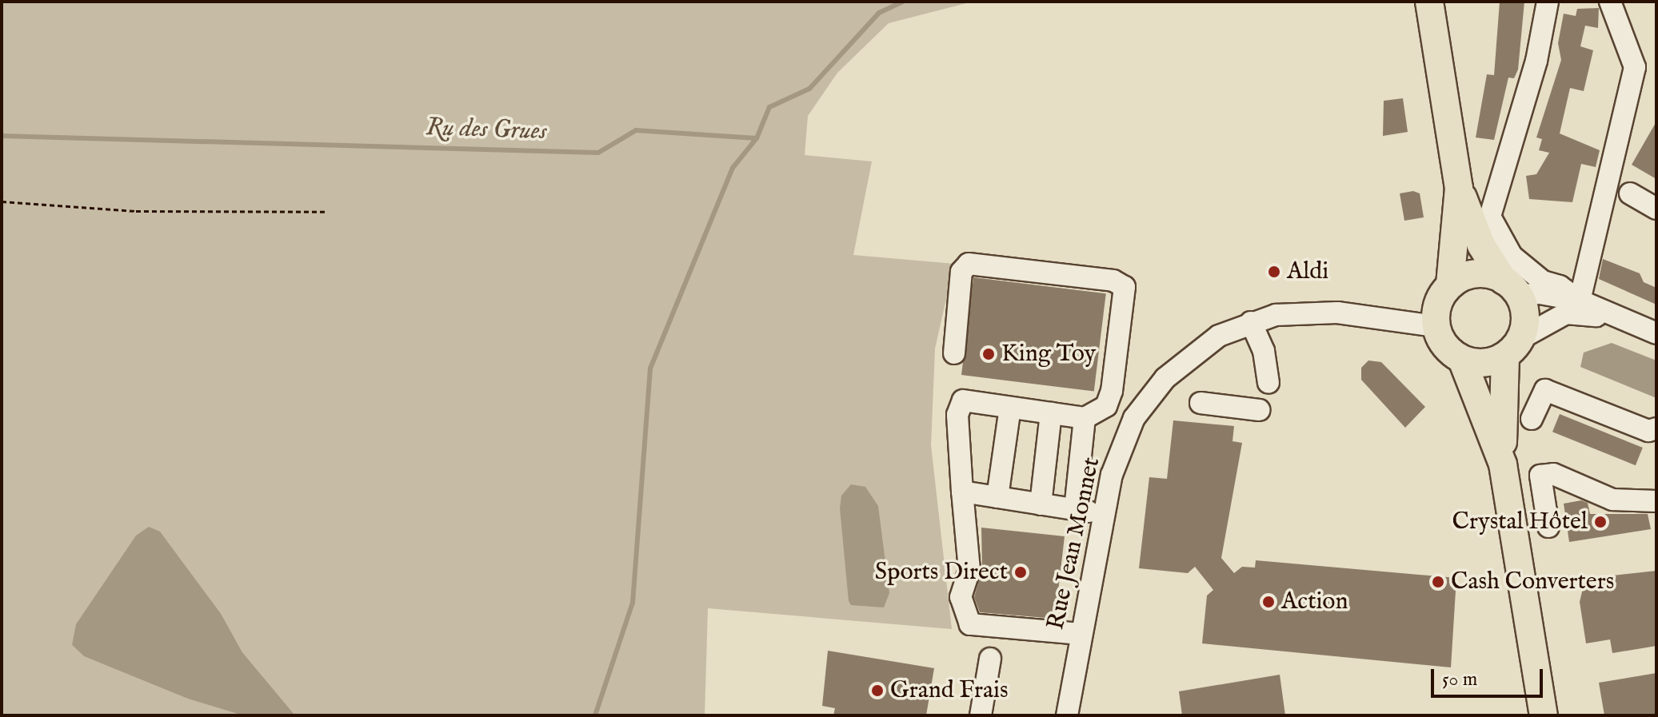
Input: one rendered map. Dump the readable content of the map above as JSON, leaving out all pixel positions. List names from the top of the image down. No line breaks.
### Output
{"streets":{"street":["Rue Jean Monnet"]},"water":["Ru des Grues"],"places":["Aldi","King Toy","Crystal Hôtel","Sports Direct","Cash Converters","Action","Grand Frais"],"scale_bar":"50 m"}
